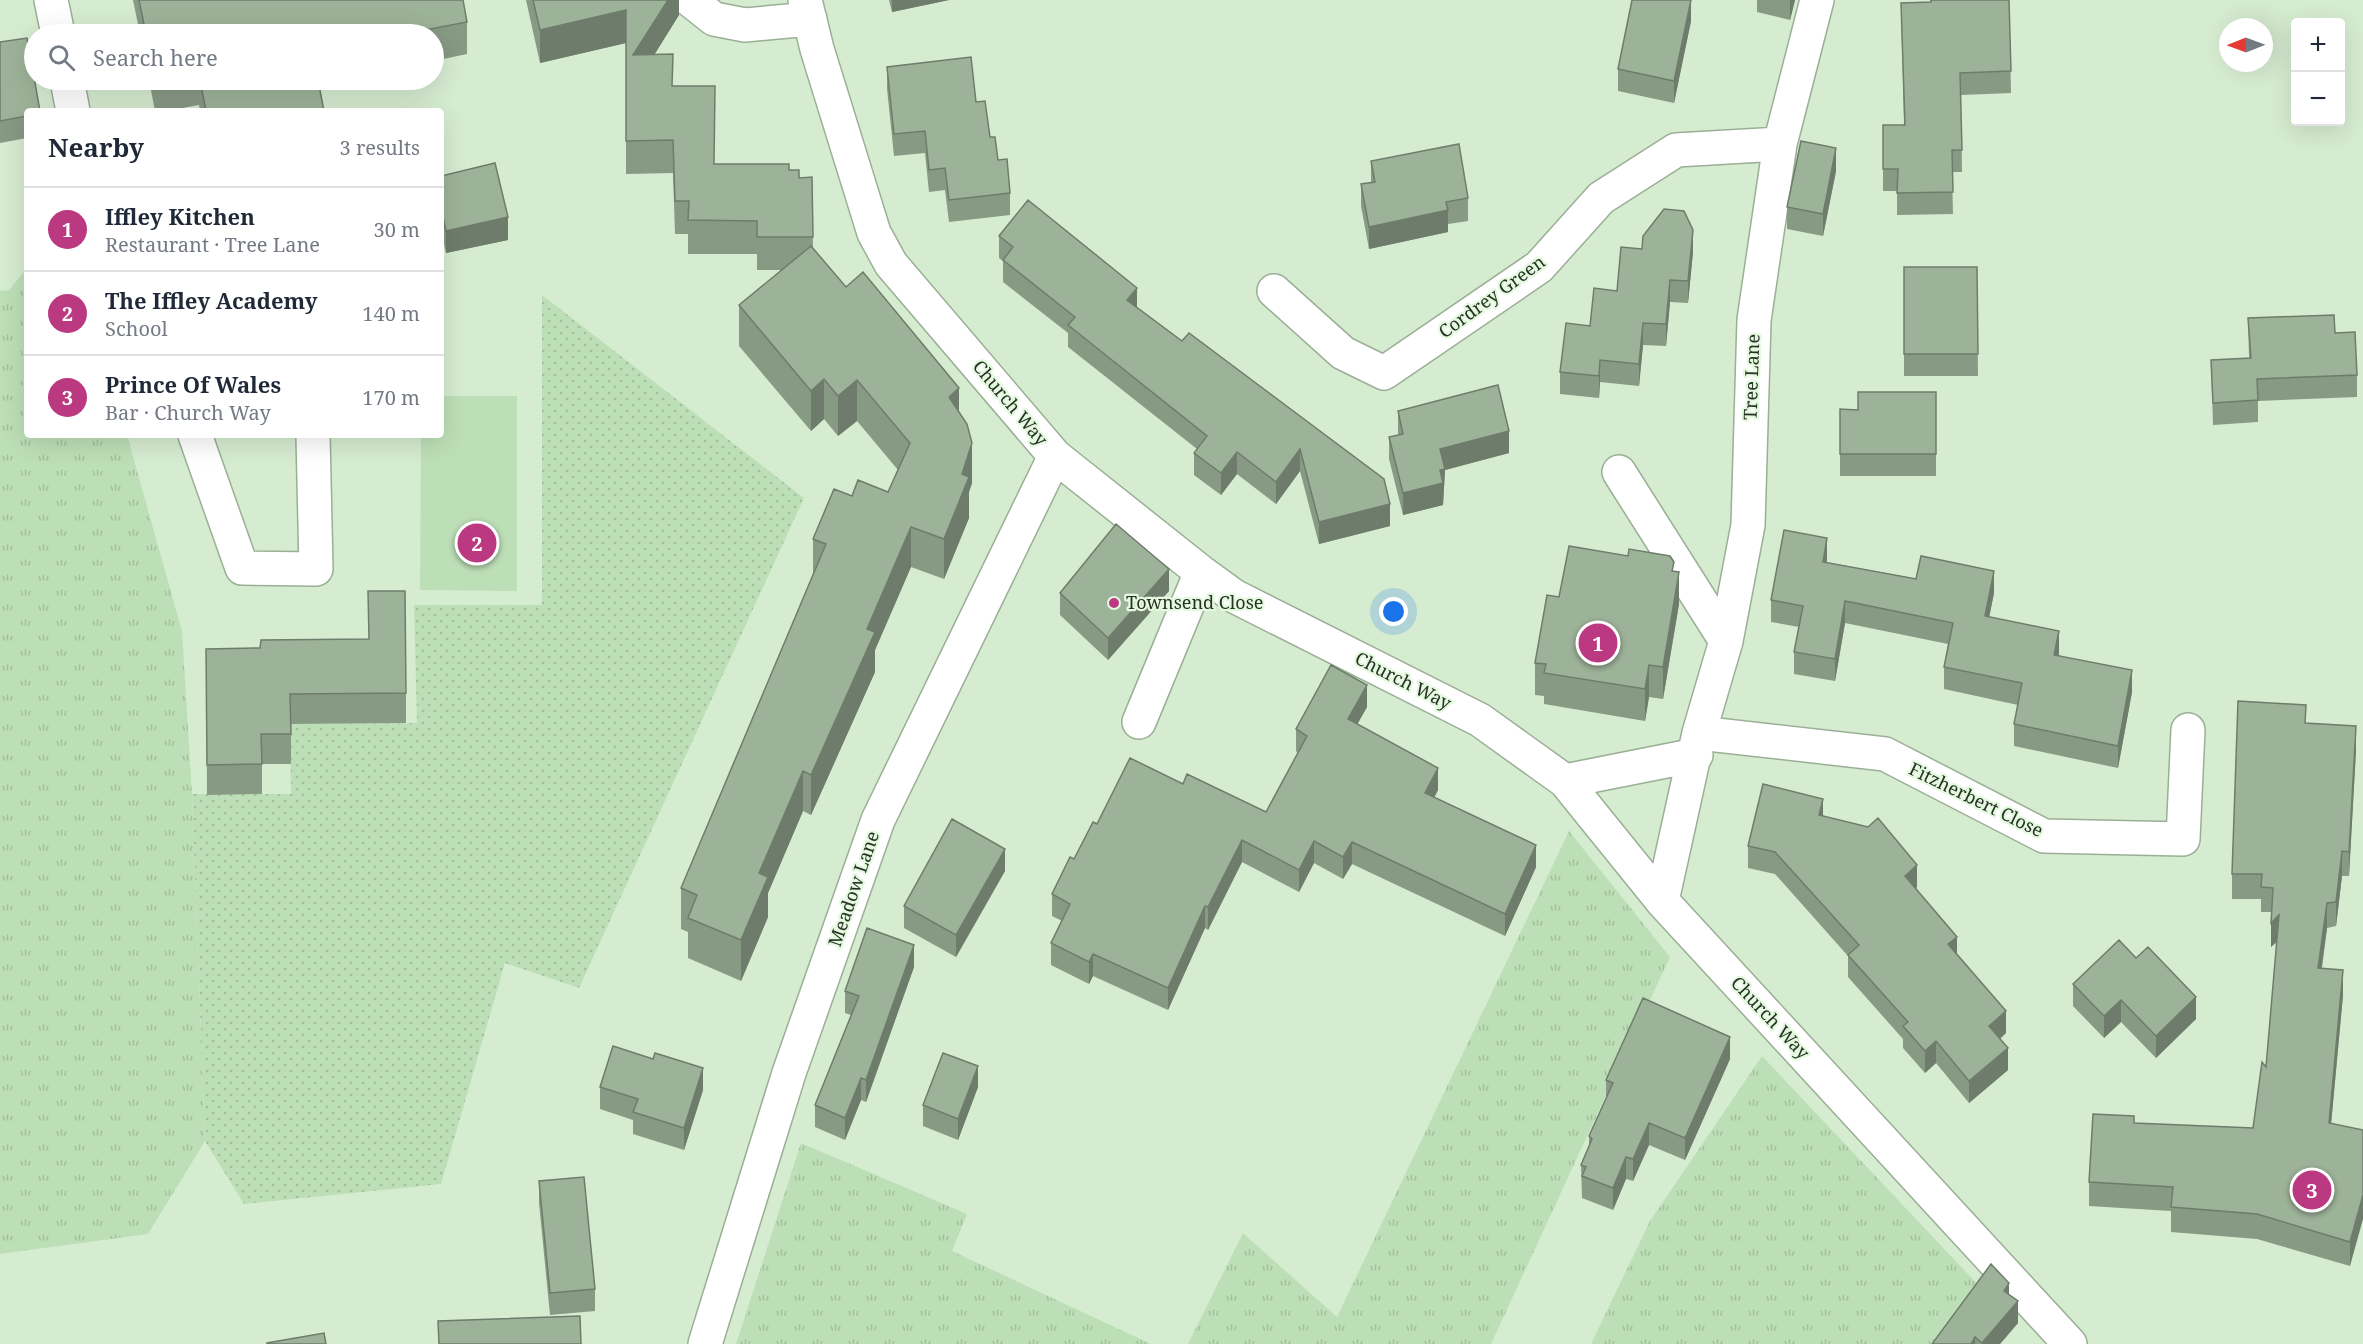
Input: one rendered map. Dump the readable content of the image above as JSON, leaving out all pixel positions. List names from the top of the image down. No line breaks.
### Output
{"streets":{"street":["Cordrey Green","Tree Lane","Church Way","Fitzherbert Close","Meadow Lane"]},"crossings":[["Cordrey Green","Tree Lane"],["Tree Lane","Church Way"],["Tree Lane","Fitzherbert Close"],["Church Way","Meadow Lane"]],"places":["Townsend Close"],"north":"left","page":{"map_buttons":["+","−"],"search":"Search here","heading":["Nearby","3 results"],"list":[{"mark":"1","name":"Iffley Kitchen","note":"Restaurant · Tree Lane","value":"30 m"},{"mark":"2","name":"The Iffley Academy","note":"School","value":"140 m"},{"mark":"3","name":"Prince Of Wales","note":"Bar · Church Way","value":"170 m"}],"pins":["2","1","3"]}}
